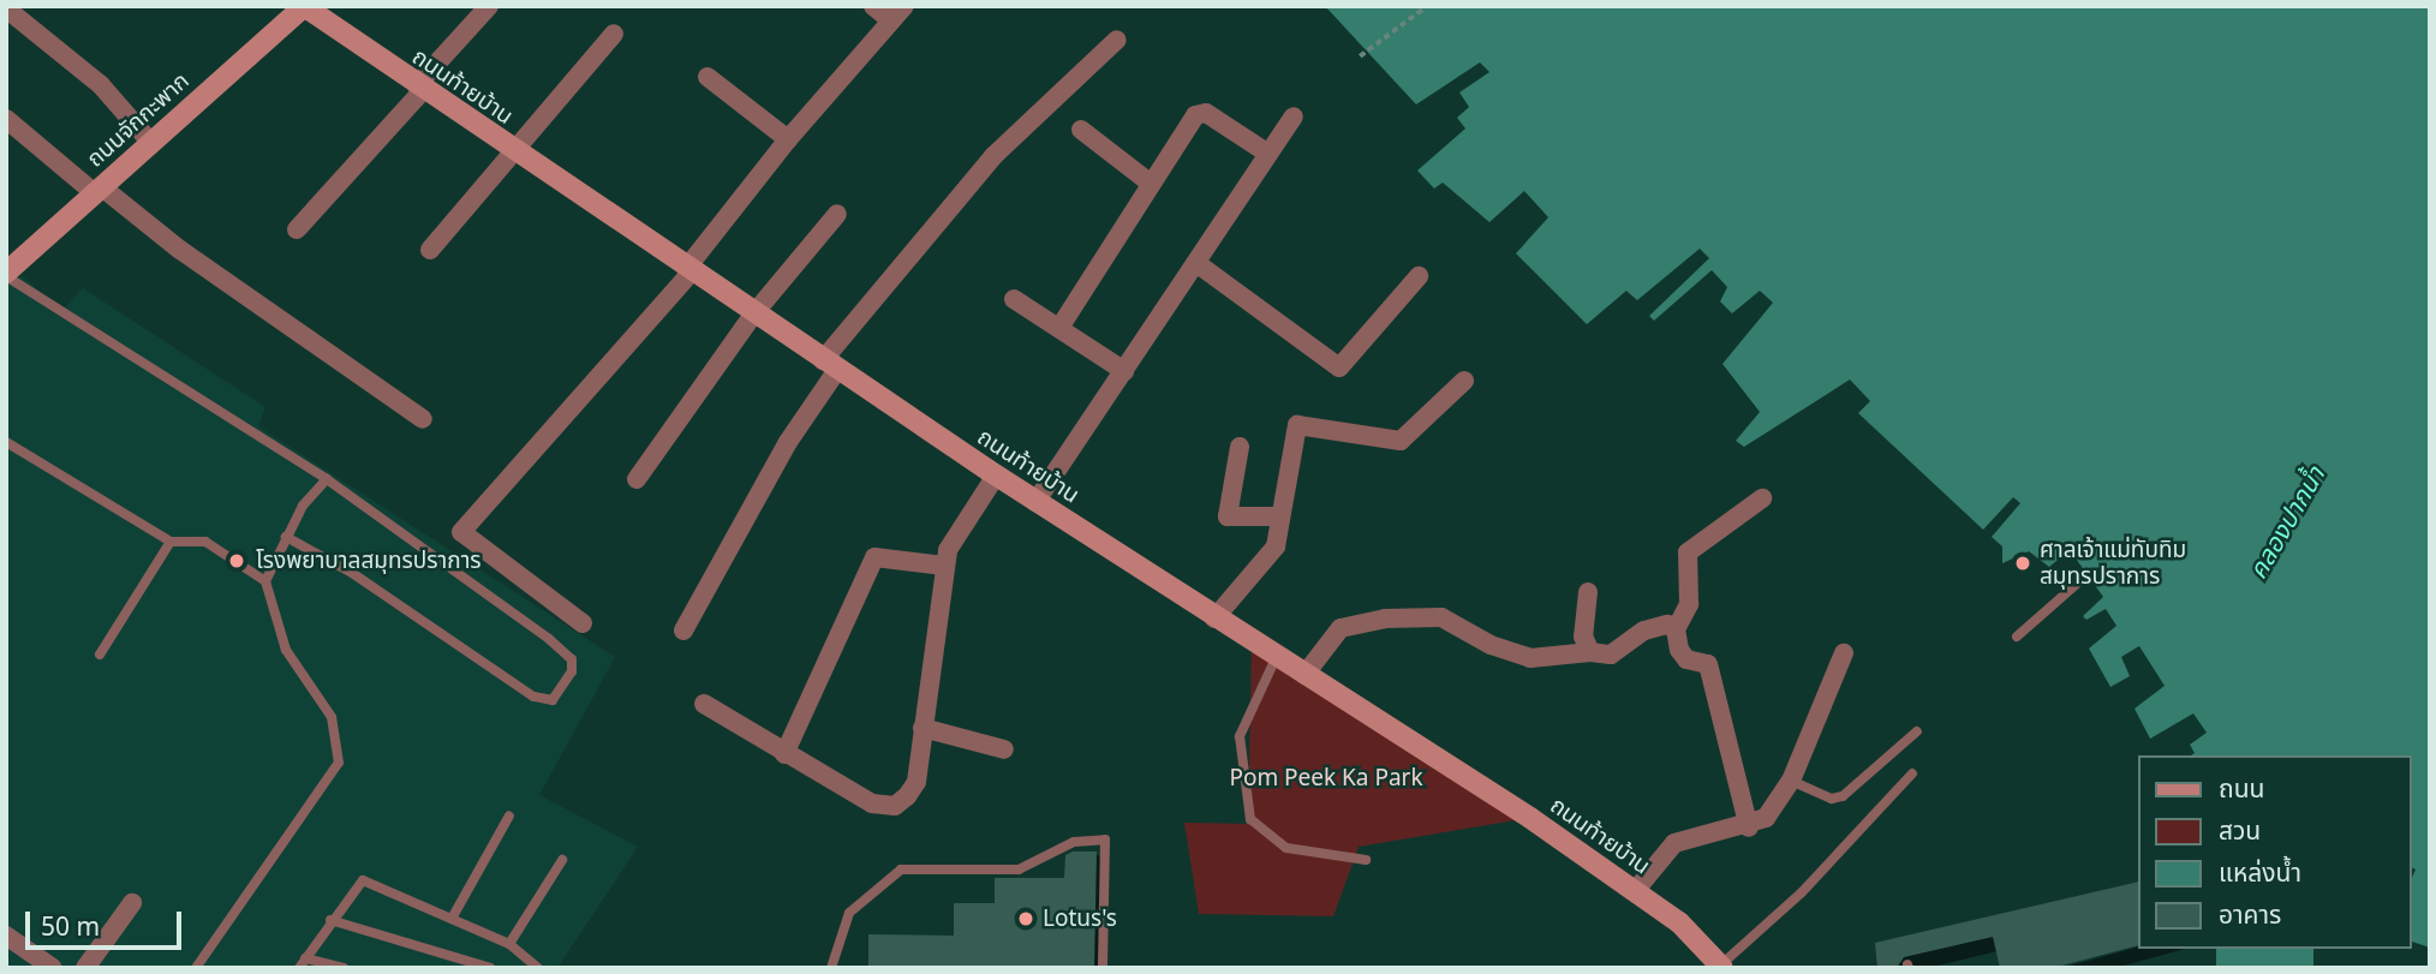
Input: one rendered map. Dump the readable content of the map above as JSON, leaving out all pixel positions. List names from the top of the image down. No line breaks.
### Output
{"streets":{"street":["ถนนท้ายบ้าน","ถนนจักกะพาก"]},"crossings":[["ถนนท้ายบ้าน","ถนนจักกะพาก"]],"water":["คลองปากน้ำ"],"parks":["Pom Peek Ka Park"],"places":["โรงพยาบาลสมุทรปราการ","ศาลเจ้าแม่ทับทิม สมุทรปราการ","Lotus's"],"legend":["ถนน","สวน","แหล่งน้ำ","อาคาร"],"scale_bar":"50 m"}
